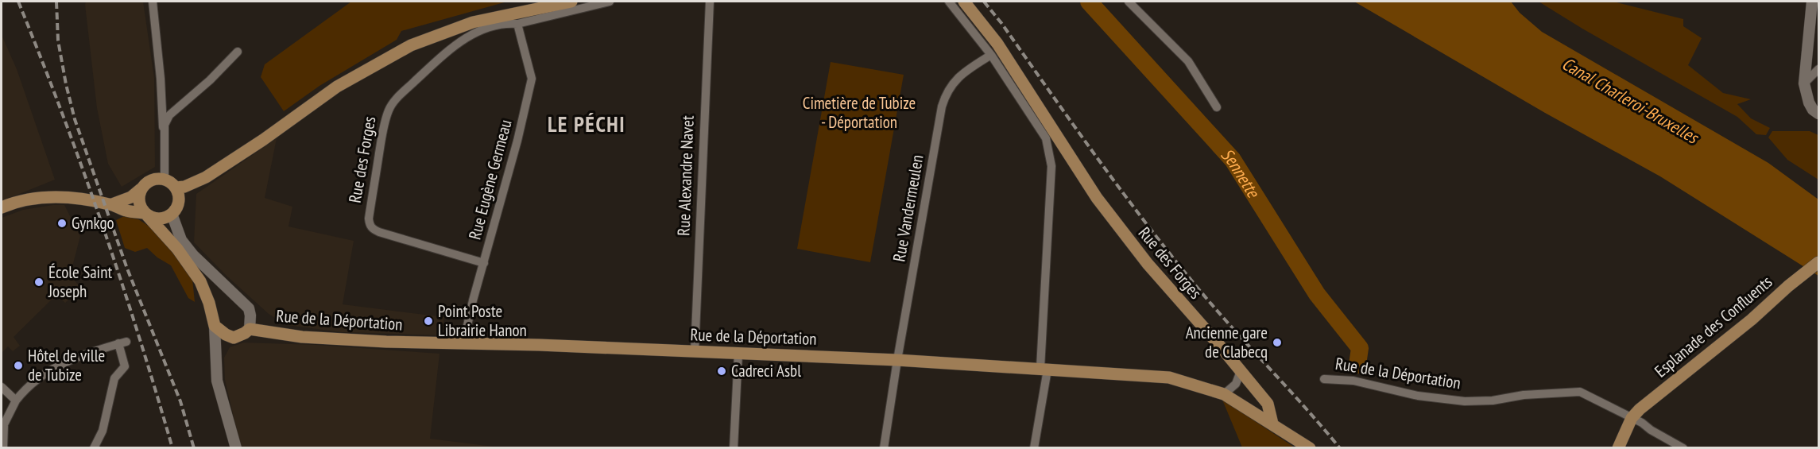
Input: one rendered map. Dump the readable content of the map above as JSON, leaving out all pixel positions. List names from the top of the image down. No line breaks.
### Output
{"streets":{"main road":["Rue des Forges","Rue de la Déportation","Esplanade des Confluents"],"street":["Rue Alexandre Navet","Rue Eugène Germeau","Rue Vandermeulen"]},"crossings":[["Rue des Forges","Rue Eugène Germeau"],["Rue des Forges","Rue de la Déportation"],["Rue Alexandre Navet","Rue de la Déportation"],["Rue Eugène Germeau","Rue de la Déportation"],["Rue Vandermeulen","Rue de la Déportation"],["Rue de la Déportation","Esplanade des Confluents"]],"districts":["LE PÉCHI"],"water":["Canal Charleroi-Bruxelles","Sennette"],"parks":["Cimetière de Tubize - Déportation"],"places":["Gynkgo","École Saint Joseph","Point Poste Librairie Hanon","Ancienne gare de Clabecq","Hôtel de ville de Tubize","Cadreci Asbl"]}
